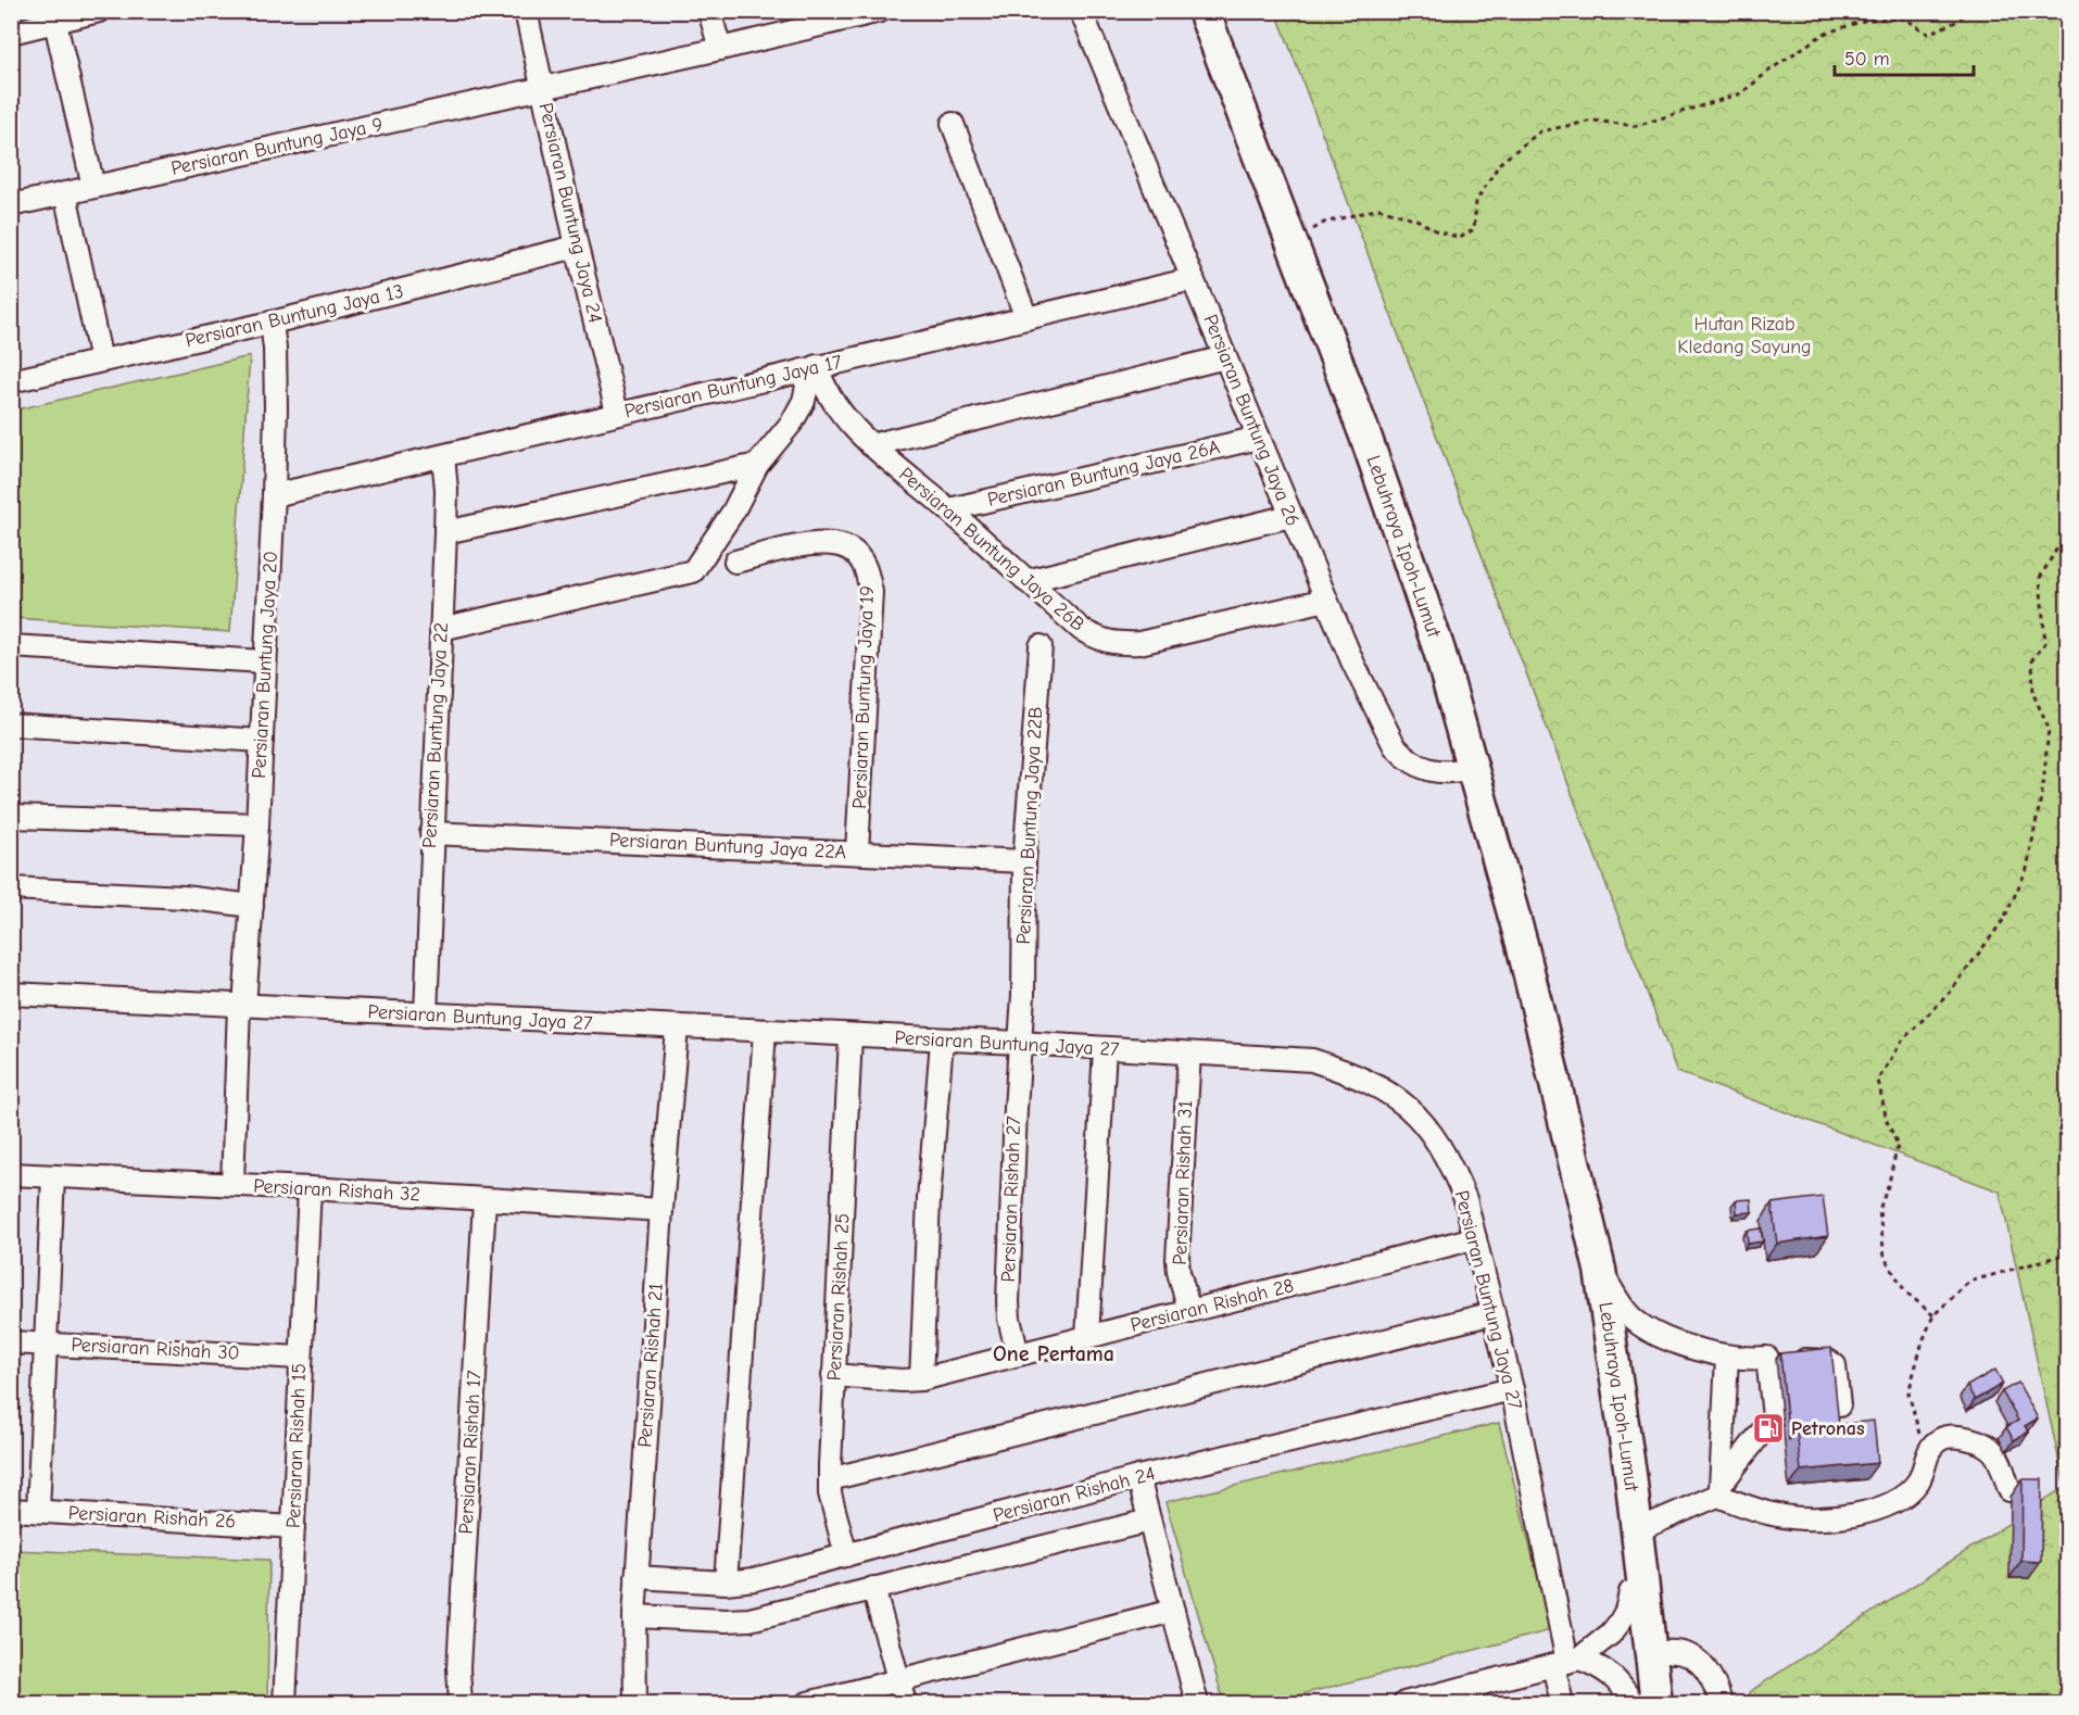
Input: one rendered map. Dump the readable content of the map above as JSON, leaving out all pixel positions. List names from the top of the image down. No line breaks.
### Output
{"streets":{"highway":["Lebuhraya Ipoh-Lumut"],"street":["Persiaran Buntung Jaya 9","Persiaran Buntung Jaya 24","Persiaran Buntung Jaya 13","Persiaran Buntung Jaya 17","Persiaran Buntung Jaya 26","Persiaran Buntung Jaya 26A","Persiaran Buntung Jaya 26B","Persiaran Buntung Jaya 20","Persiaran Buntung Jaya 19","Persiaran Buntung Jaya 22","Persiaran Buntung Jaya 22B","Persiaran Buntung Jaya 22A","Persiaran Buntung Jaya 27","Persiaran Rishah 31","Persiaran Rishah 32","Persiaran Rishah 27","Persiaran Rishah 25","Persiaran Rishah 28","Persiaran Rishah 30","Persiaran Rishah 21","Persiaran Rishah 15","Persiaran Rishah 17","Persiaran Rishah 24","Persiaran Rishah 26"]},"crossings":[["Persiaran Buntung Jaya 9","Persiaran Buntung Jaya 24"],["Persiaran Buntung Jaya 24","Persiaran Buntung Jaya 13"],["Persiaran Buntung Jaya 24","Persiaran Buntung Jaya 17"],["Persiaran Buntung Jaya 13","Persiaran Buntung Jaya 20"],["Persiaran Buntung Jaya 17","Persiaran Buntung Jaya 26"],["Persiaran Buntung Jaya 17","Persiaran Buntung Jaya 26B"],["Persiaran Buntung Jaya 17","Persiaran Buntung Jaya 20"],["Persiaran Buntung Jaya 17","Persiaran Buntung Jaya 22"],["Persiaran Buntung Jaya 26","Persiaran Buntung Jaya 26A"],["Persiaran Buntung Jaya 26","Lebuhraya Ipoh-Lumut"],["Persiaran Buntung Jaya 26","Persiaran Buntung Jaya 26B"],["Persiaran Buntung Jaya 26A","Persiaran Buntung Jaya 26B"],["Persiaran Buntung Jaya 20","Persiaran Buntung Jaya 27"],["Persiaran Buntung Jaya 20","Persiaran Rishah 32"],["Persiaran Buntung Jaya 19","Persiaran Buntung Jaya 22A"],["Persiaran Buntung Jaya 22","Persiaran Buntung Jaya 22A"],["Persiaran Buntung Jaya 22","Persiaran Buntung Jaya 27"],["Persiaran Buntung Jaya 22B","Persiaran Buntung Jaya 22A"],["Persiaran Buntung Jaya 22B","Persiaran Buntung Jaya 27"],["Persiaran Buntung Jaya 22B","Persiaran Rishah 27"],["Persiaran Buntung Jaya 27","Persiaran Rishah 31"],["Persiaran Buntung Jaya 27","Persiaran Rishah 27"],["Persiaran Buntung Jaya 27","Persiaran Rishah 25"],["Persiaran Buntung Jaya 27","Persiaran Rishah 28"],["Persiaran Buntung Jaya 27","Persiaran Rishah 21"],["Persiaran Buntung Jaya 27","Persiaran Rishah 24"],["Persiaran Rishah 31","Persiaran Rishah 28"],["Persiaran Rishah 32","Persiaran Rishah 21"],["Persiaran Rishah 32","Persiaran Rishah 15"],["Persiaran Rishah 32","Persiaran Rishah 17"],["Persiaran Rishah 27","Persiaran Rishah 28"],["Persiaran Rishah 25","Persiaran Rishah 28"],["Persiaran Rishah 25","Persiaran Rishah 24"],["Persiaran Rishah 30","Persiaran Rishah 15"],["Persiaran Rishah 21","Persiaran Rishah 24"],["Persiaran Rishah 15","Persiaran Rishah 26"]],"districts":["One Pertama"],"parks":["Hutan Rizab Kledang Sayung"],"places":{"fuel station":["Petronas"]},"scale_bar":"50 m"}
